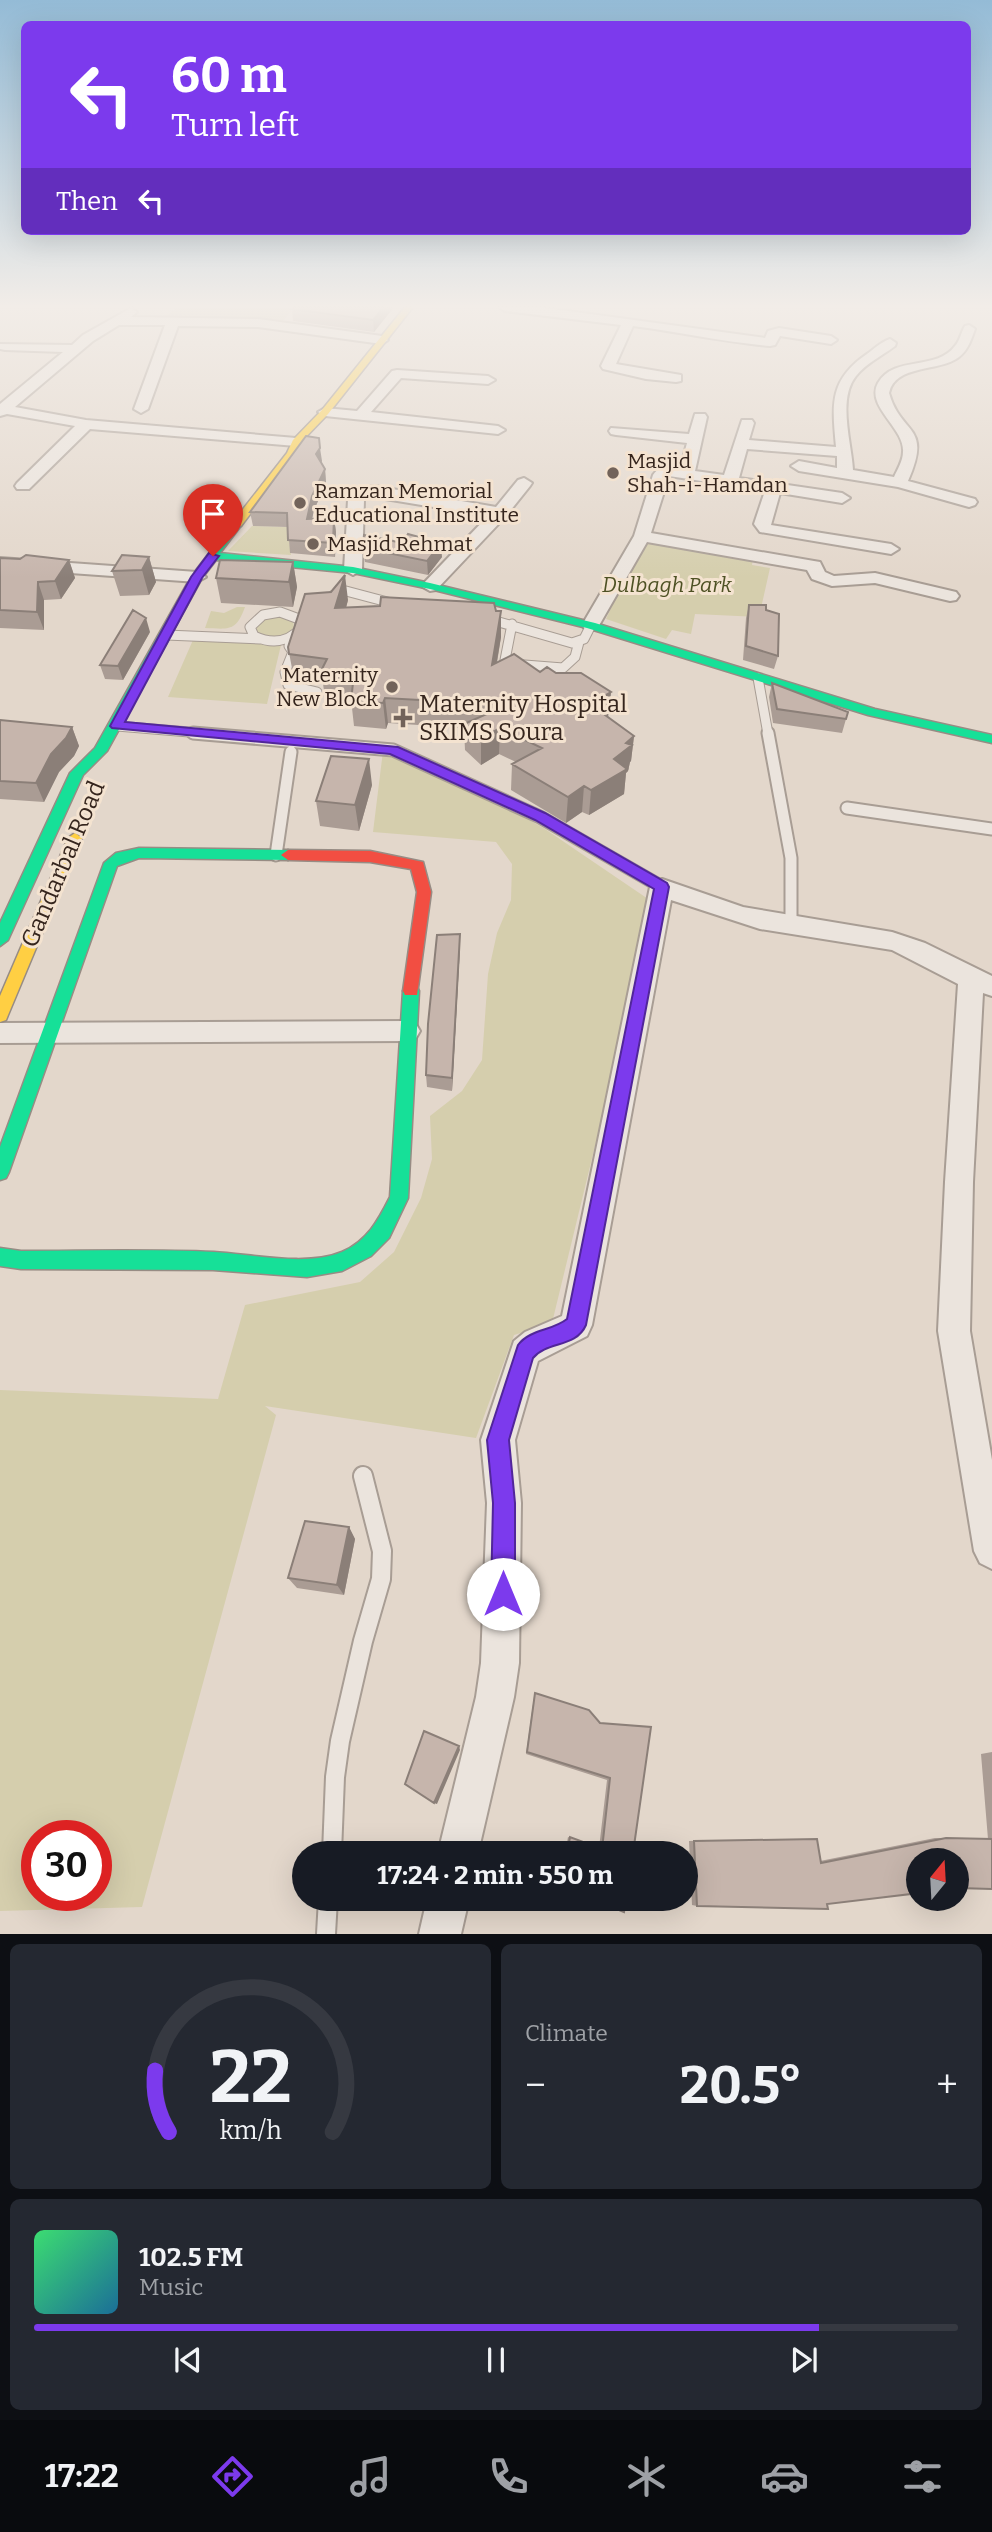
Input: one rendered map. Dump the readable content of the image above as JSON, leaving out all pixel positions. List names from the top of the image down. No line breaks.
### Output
{"streets":{"main road":["Gandarbal Road"]},"parks":["Dulbagh Park"],"places":{"other":["Masjid Shah-i-Hamdan","Ramzan Memorial Educational Institute","Masjid Rehmat","Maternity New Block"],"health":["Maternity Hospital SKIMS Soura"]},"north":"top","page":{"turn":["60 m","Turn left"],"then":"Then","limit":"30","trip":"17:24 · 2 min · 550 m","tile":"Climate","heat":["−","20.5°","+"],"song":["102.5 FM","Music"],"tabs":"17:22","gauge":["22","km/h"]}}
